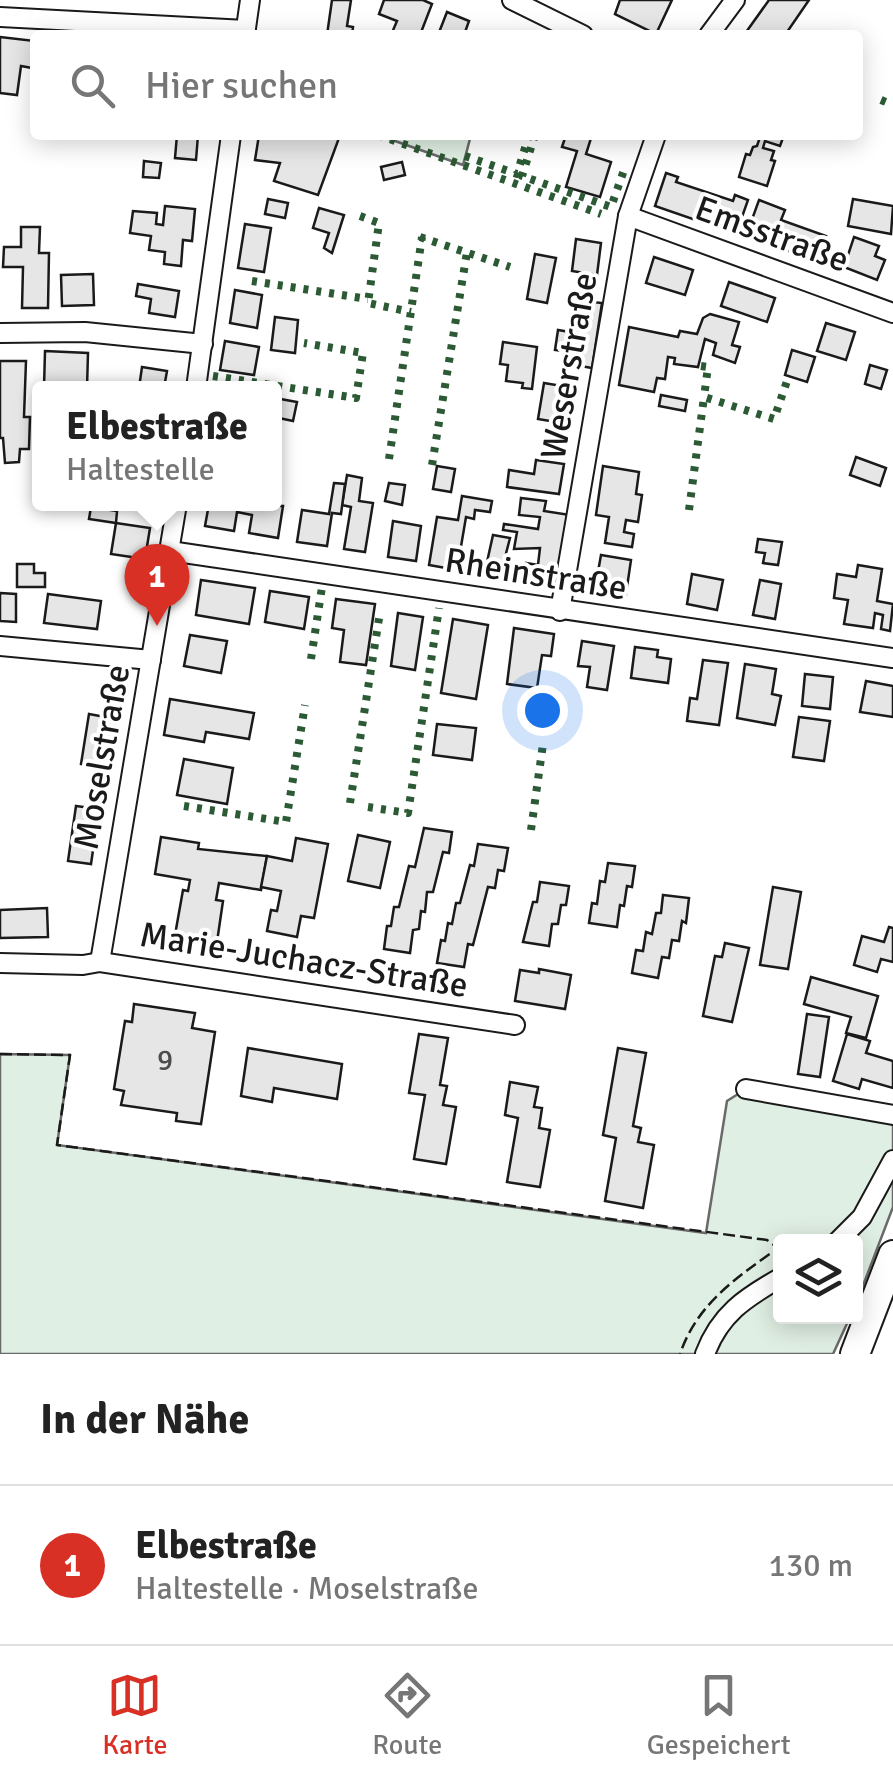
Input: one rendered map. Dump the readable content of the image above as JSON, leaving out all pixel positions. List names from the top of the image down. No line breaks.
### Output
{"streets":{"street":["Emsstraße","Weserstraße","Rheinstraße","Moselstraße","Marie-Juchacz-Straße"]},"crossings":[["Emsstraße","Weserstraße"],["Weserstraße","Rheinstraße"],["Rheinstraße","Moselstraße"],["Moselstraße","Marie-Juchacz-Straße"]],"house_numbers":["9"],"page":{"search":"Hier suchen","popup":["Elbestraße","Haltestelle"],"pins":"1","heading":"In der Nähe","list":[{"mark":"1","name":"Elbestraße","note":"Haltestelle · Moselstraße","value":"130 m"}],"nav":["Karte","Route","Gespeichert"]}}
